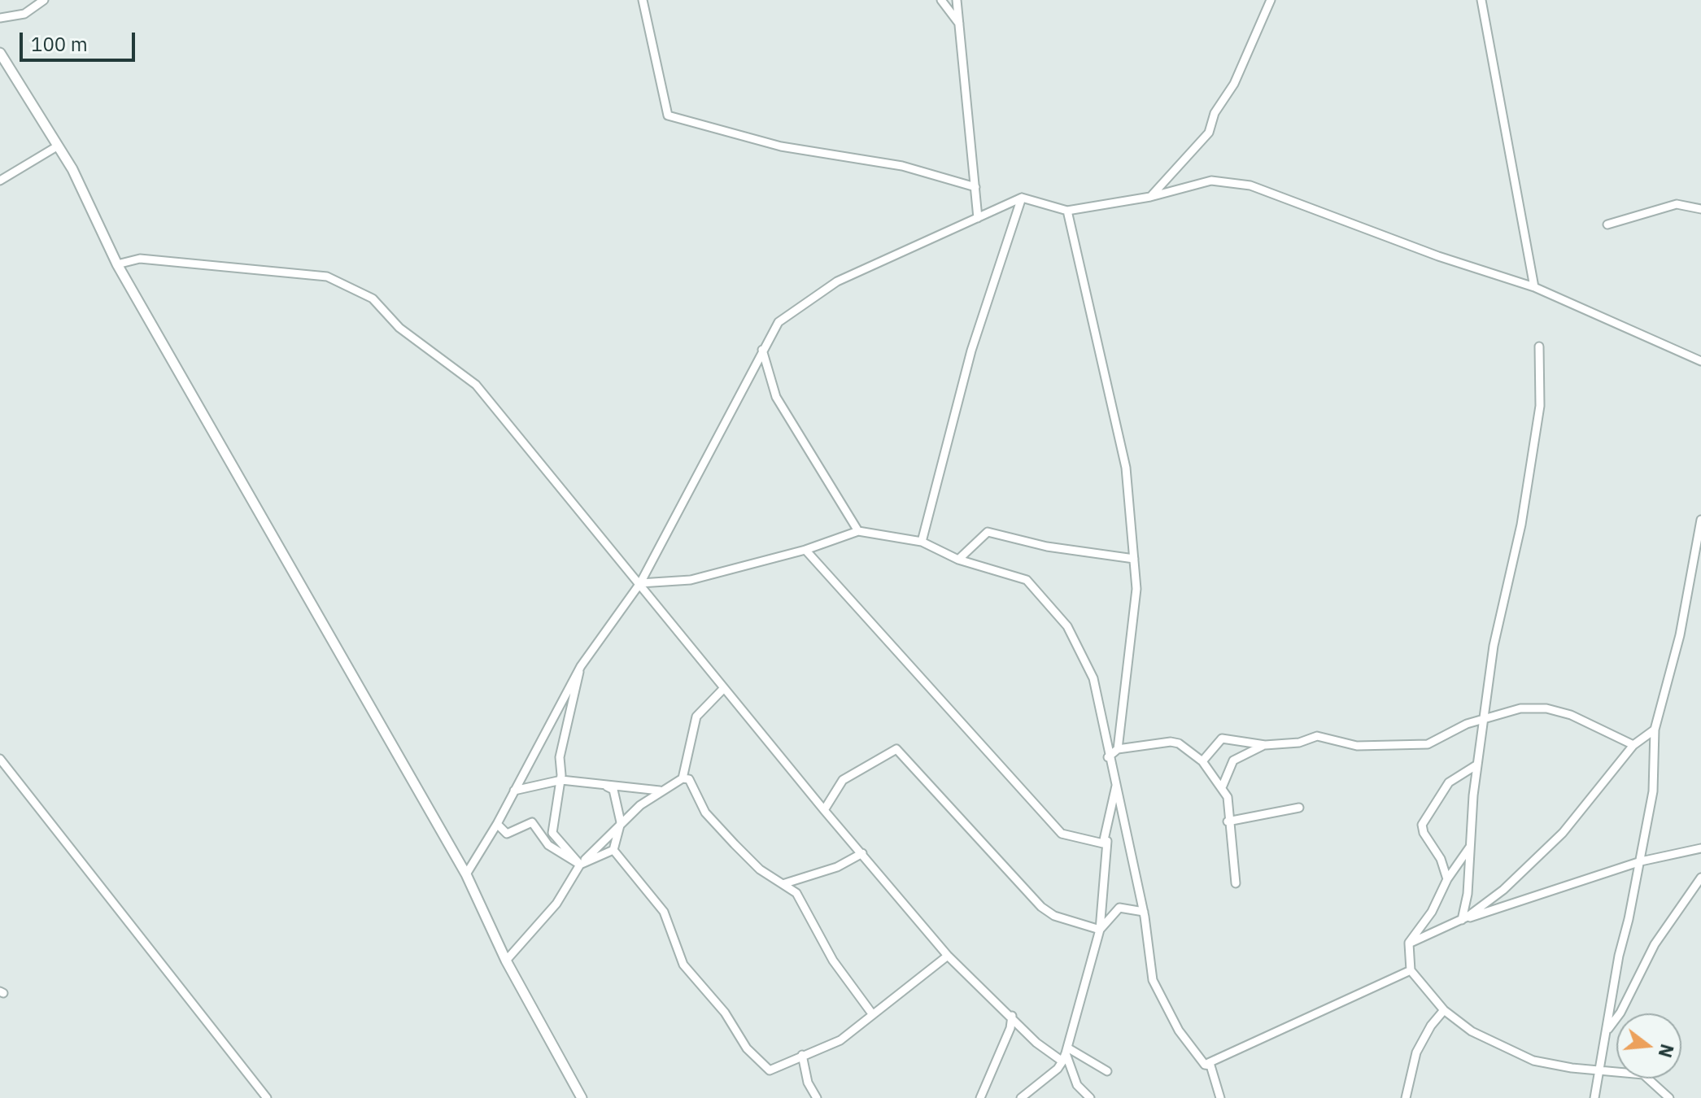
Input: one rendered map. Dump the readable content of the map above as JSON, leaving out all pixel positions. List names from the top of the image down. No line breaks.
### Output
{"scale_bar":"100 m","north":"right"}
